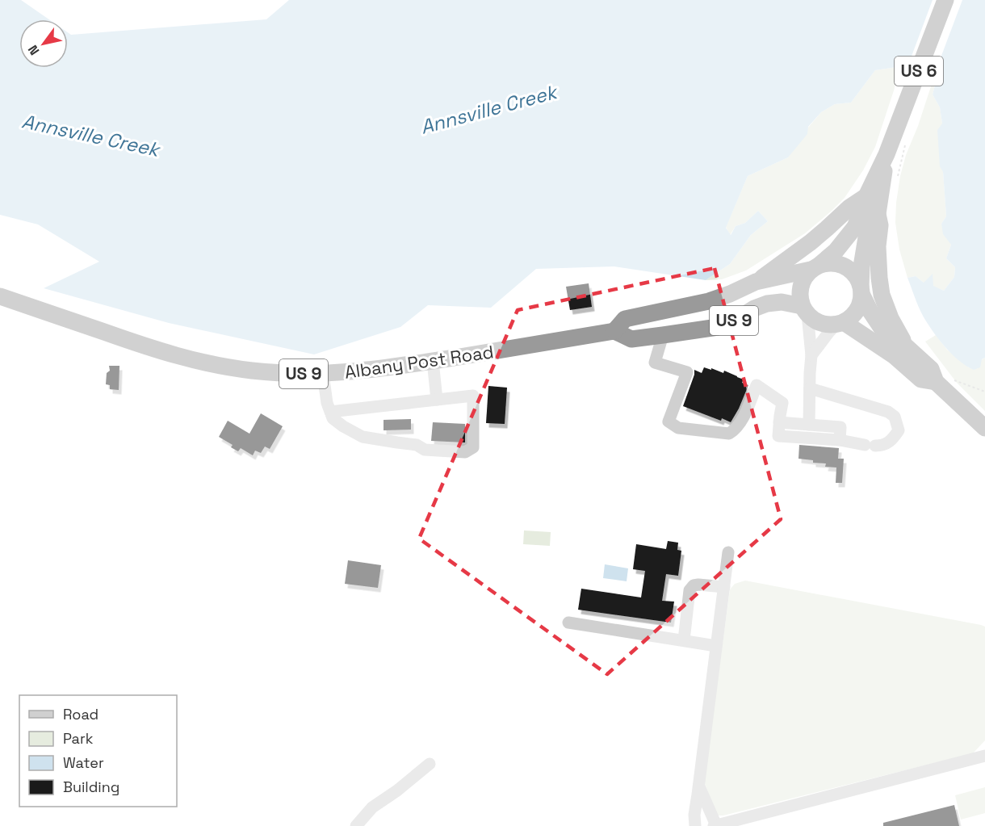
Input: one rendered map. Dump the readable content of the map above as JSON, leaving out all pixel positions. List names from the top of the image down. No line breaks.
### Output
{"streets":{"highway":["US 6","US 9","Albany Post Road"]},"crossings":[["US 6","US 9"],["US 6","Albany Post Road"],["US 9","Albany Post Road"]],"water":["Annsville Creek"],"legend":["Road","Park","Water","Building"],"north":"bottom left"}
